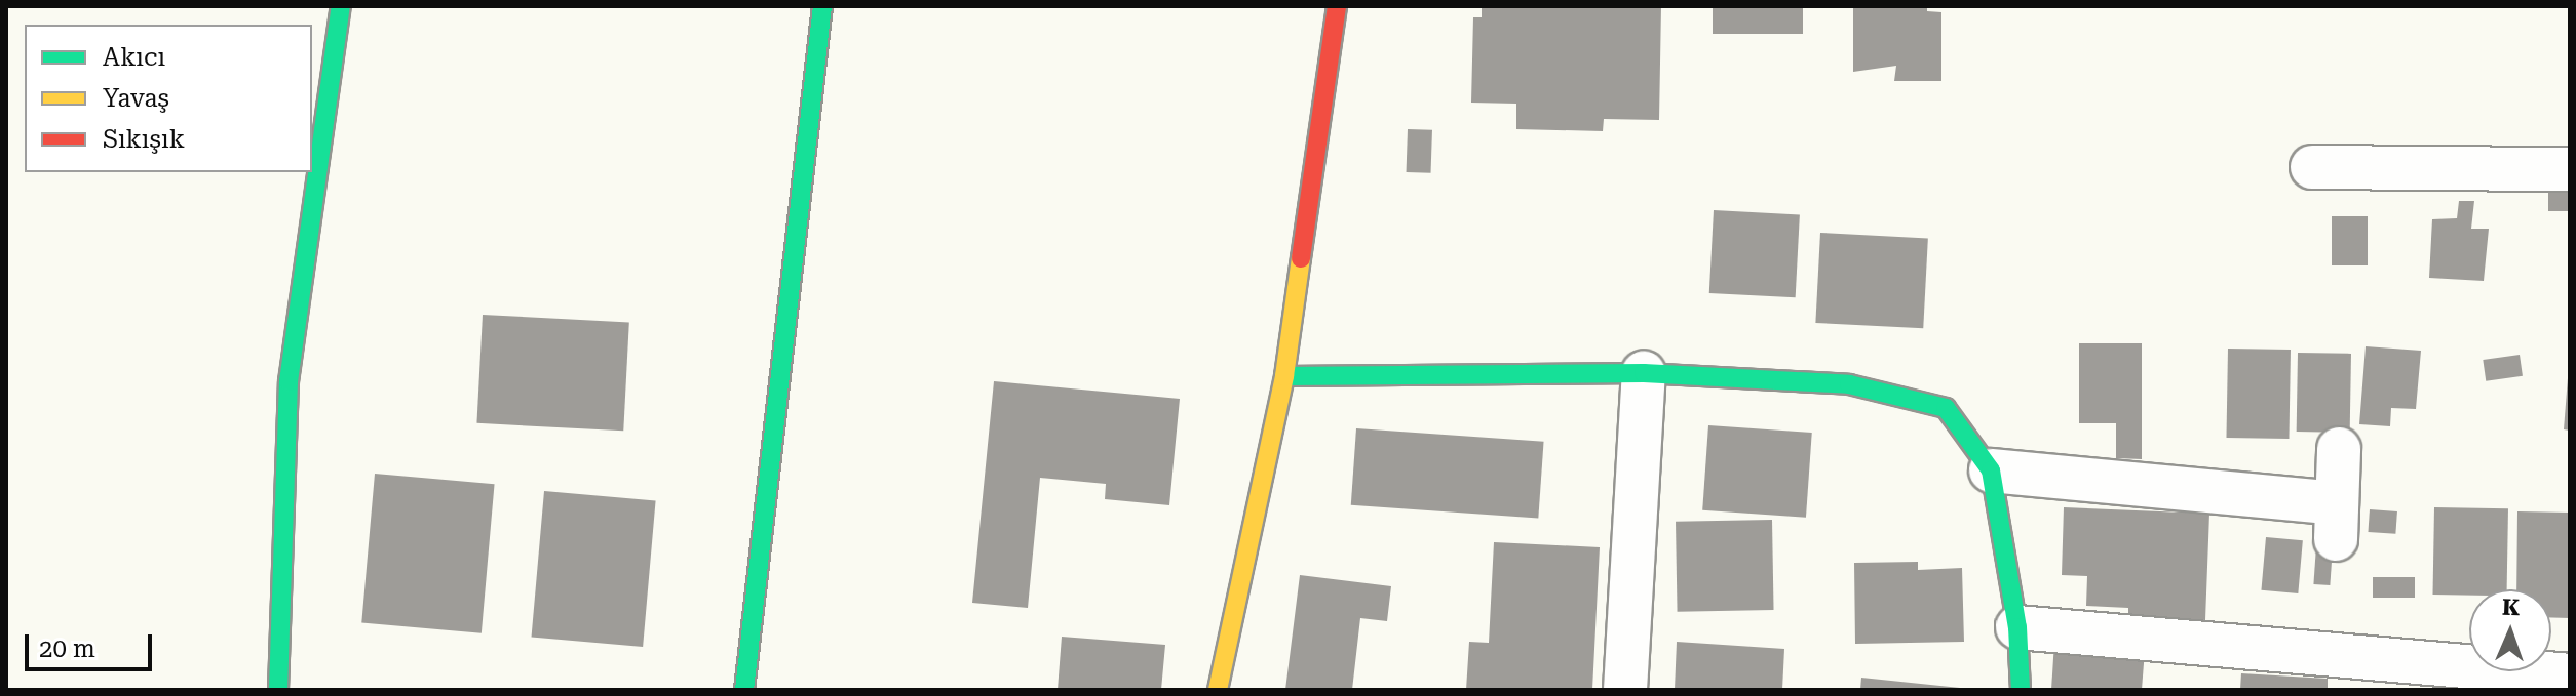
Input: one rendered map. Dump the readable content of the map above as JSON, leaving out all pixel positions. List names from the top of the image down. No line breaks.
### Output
{"legend":["Akıcı","Yavaş","Sıkışık"],"scale_bar":"20 m","north":"top"}
